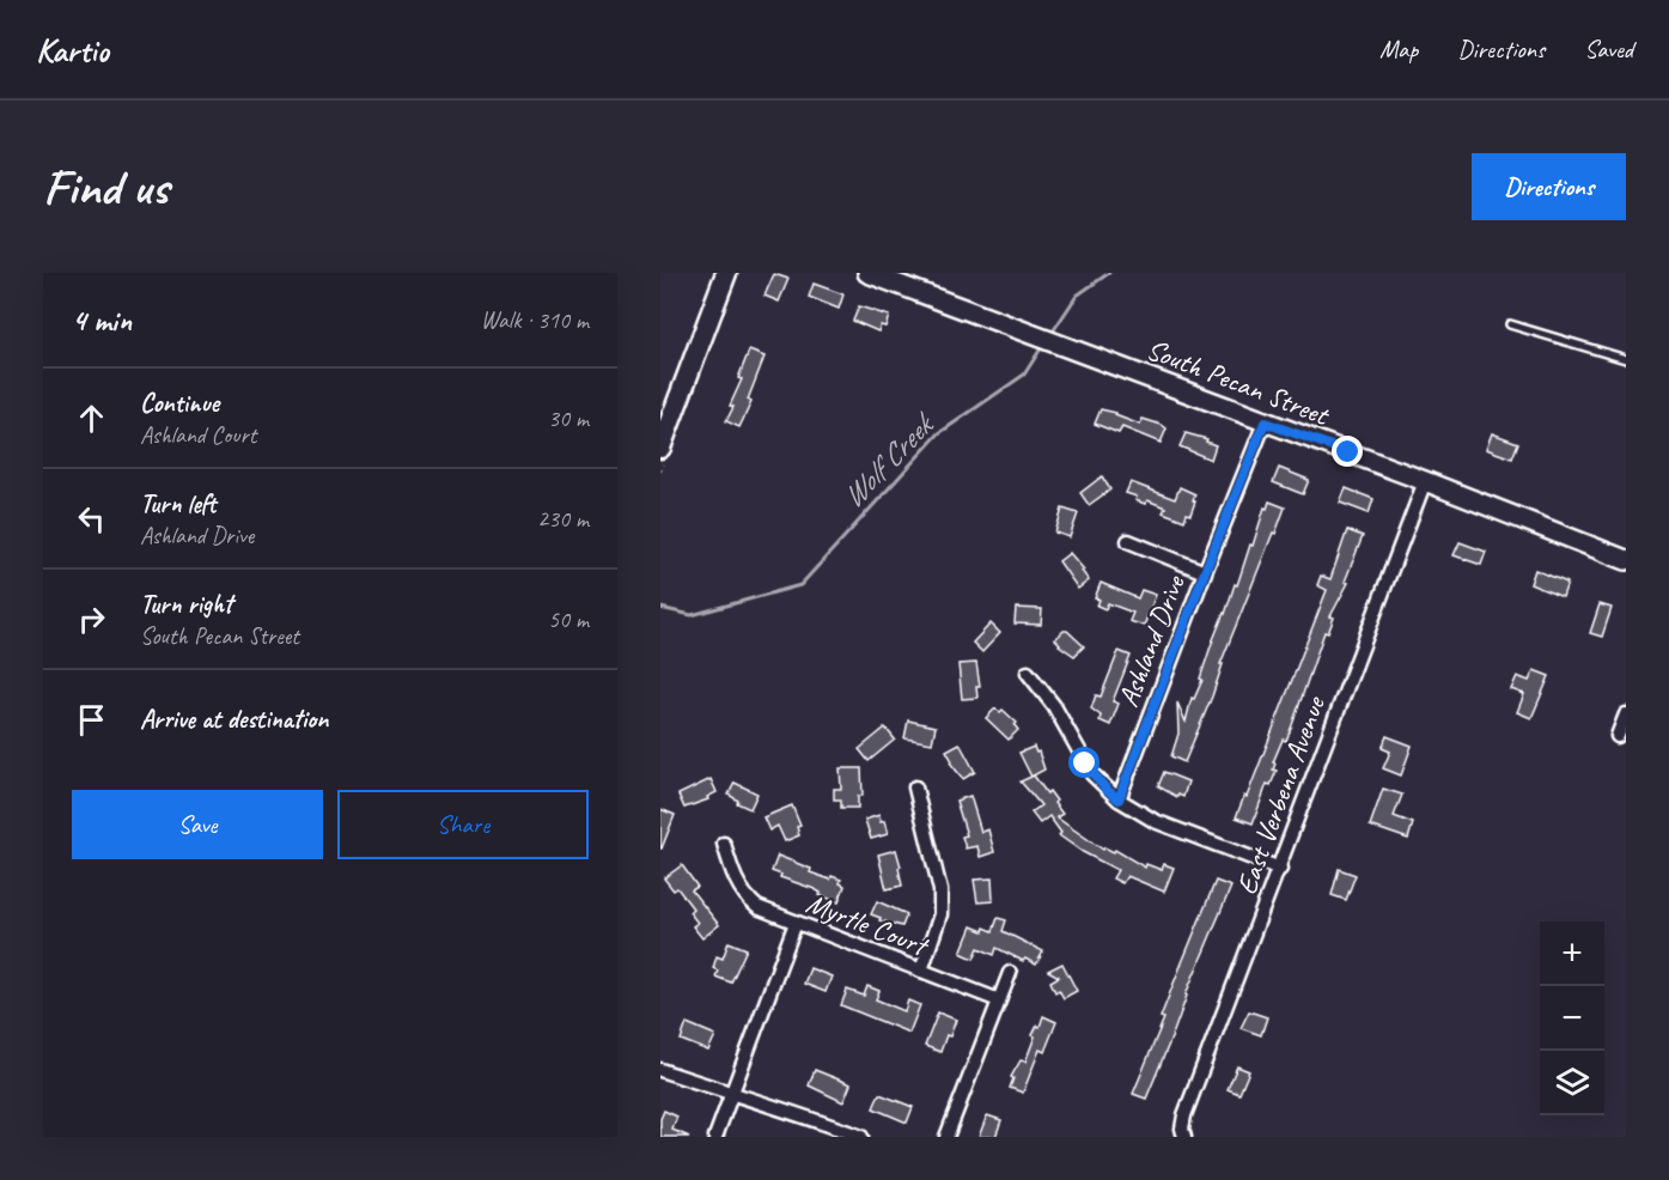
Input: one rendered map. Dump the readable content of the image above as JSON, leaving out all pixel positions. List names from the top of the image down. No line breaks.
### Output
{"streets":{"street":["South Pecan Street","Ashland Drive","East Verbena Avenue","Myrtle Court"]},"crossings":[["South Pecan Street","Ashland Drive"],["South Pecan Street","East Verbena Avenue"]],"water":["Wolf Creek"],"page":{"header":"Kartio","nav":["Map","Directions","Saved"],"buttons":["Directions",["Save","Share"]],"title":"Find us","heading":["4 min","Walk · 310 m"],"list":[["Continue","Ashland Court","30 m"],["Turn left","Ashland Drive","230 m"],["Turn right","South Pecan Street","50 m"],"Arrive at destination"],"map_buttons":["+","−"]}}
